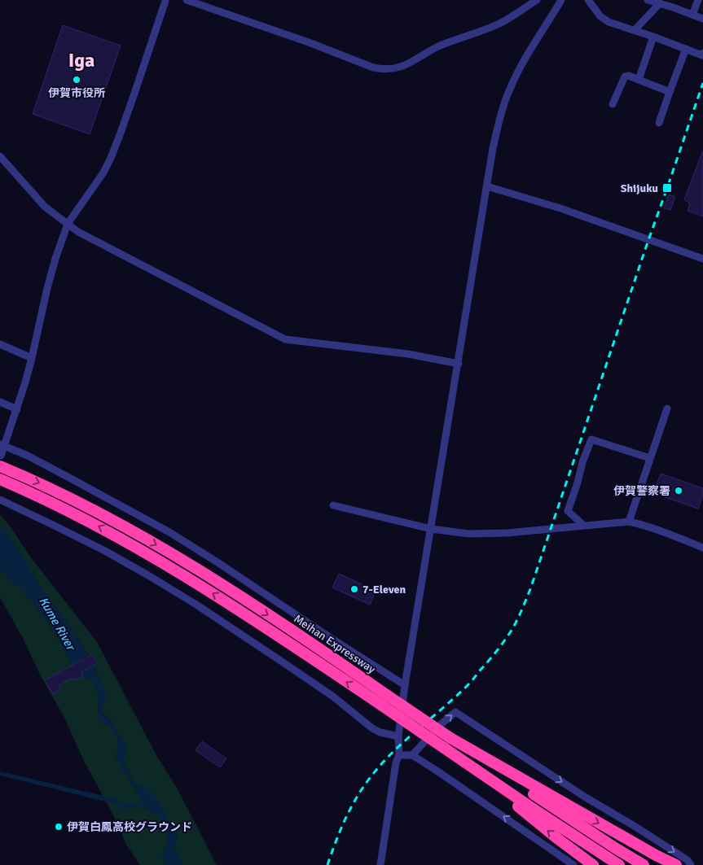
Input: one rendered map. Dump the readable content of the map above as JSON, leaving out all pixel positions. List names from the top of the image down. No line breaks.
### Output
{"streets":{"highway":["Meihan Expressway"]},"districts":["Iga"],"water":["Kume River"],"places":{"other":["伊賀市役所","伊賀警察署","7-Eleven","伊賀白鳳高校グラウンド"],"transit":["Shijuku"]}}
